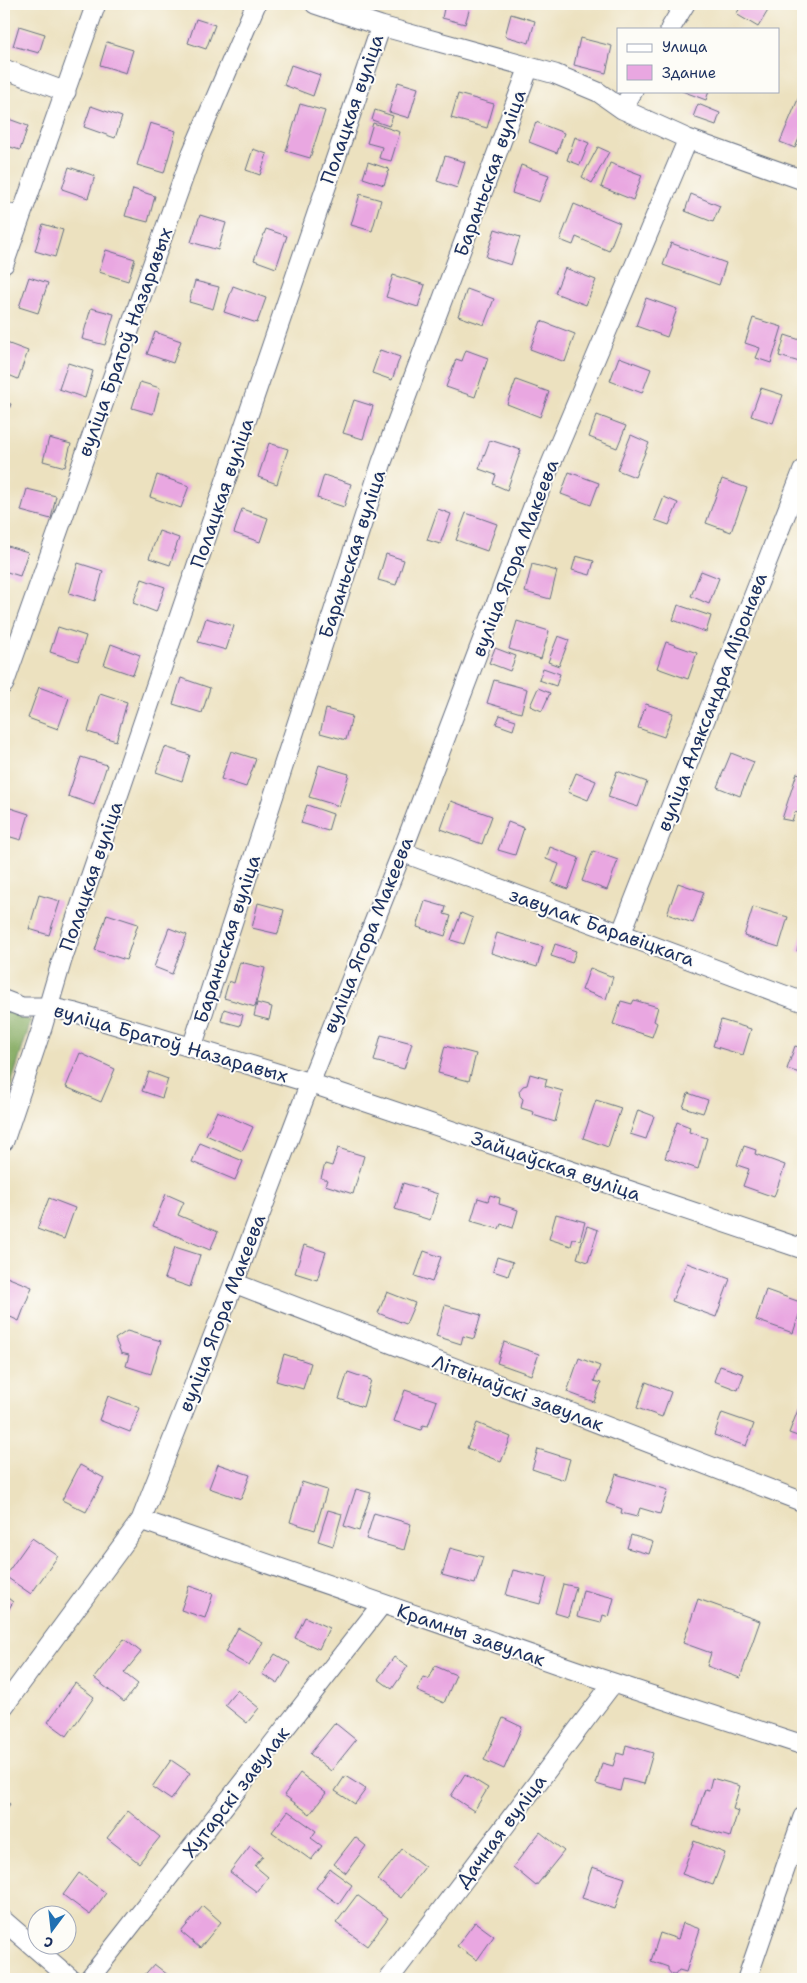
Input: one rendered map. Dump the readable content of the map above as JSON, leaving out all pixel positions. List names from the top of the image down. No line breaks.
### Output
{"streets":{"street":["Полацкая вуліца","Бараньская вуліца","вуліца Братоў Назаравых","вуліца Ягора Макеева","вуліца Аляксандра Міронава","завулак Баравіцкага","Зайцаўская вуліца","Літвінаўскі завулак","Крамны завулак","Хутарскі завулак","Дачная вуліца"]},"crossings":[["Полацкая вуліца","вуліца Братоў Назаравых"],["Бараньская вуліца","вуліца Братоў Назаравых"],["вуліца Братоў Назаравых","вуліца Ягора Макеева"],["вуліца Братоў Назаравых","Зайцаўская вуліца"],["вуліца Ягора Макеева","завулак Баравіцкага"],["вуліца Ягора Макеева","Зайцаўская вуліца"],["вуліца Ягора Макеева","Літвінаўскі завулак"],["вуліца Ягора Макеева","Крамны завулак"],["вуліца Аляксандра Міронава","завулак Баравіцкага"],["Крамны завулак","Хутарскі завулак"],["Крамны завулак","Дачная вуліца"]],"legend":["Улица","Здание"],"north":"bottom"}
